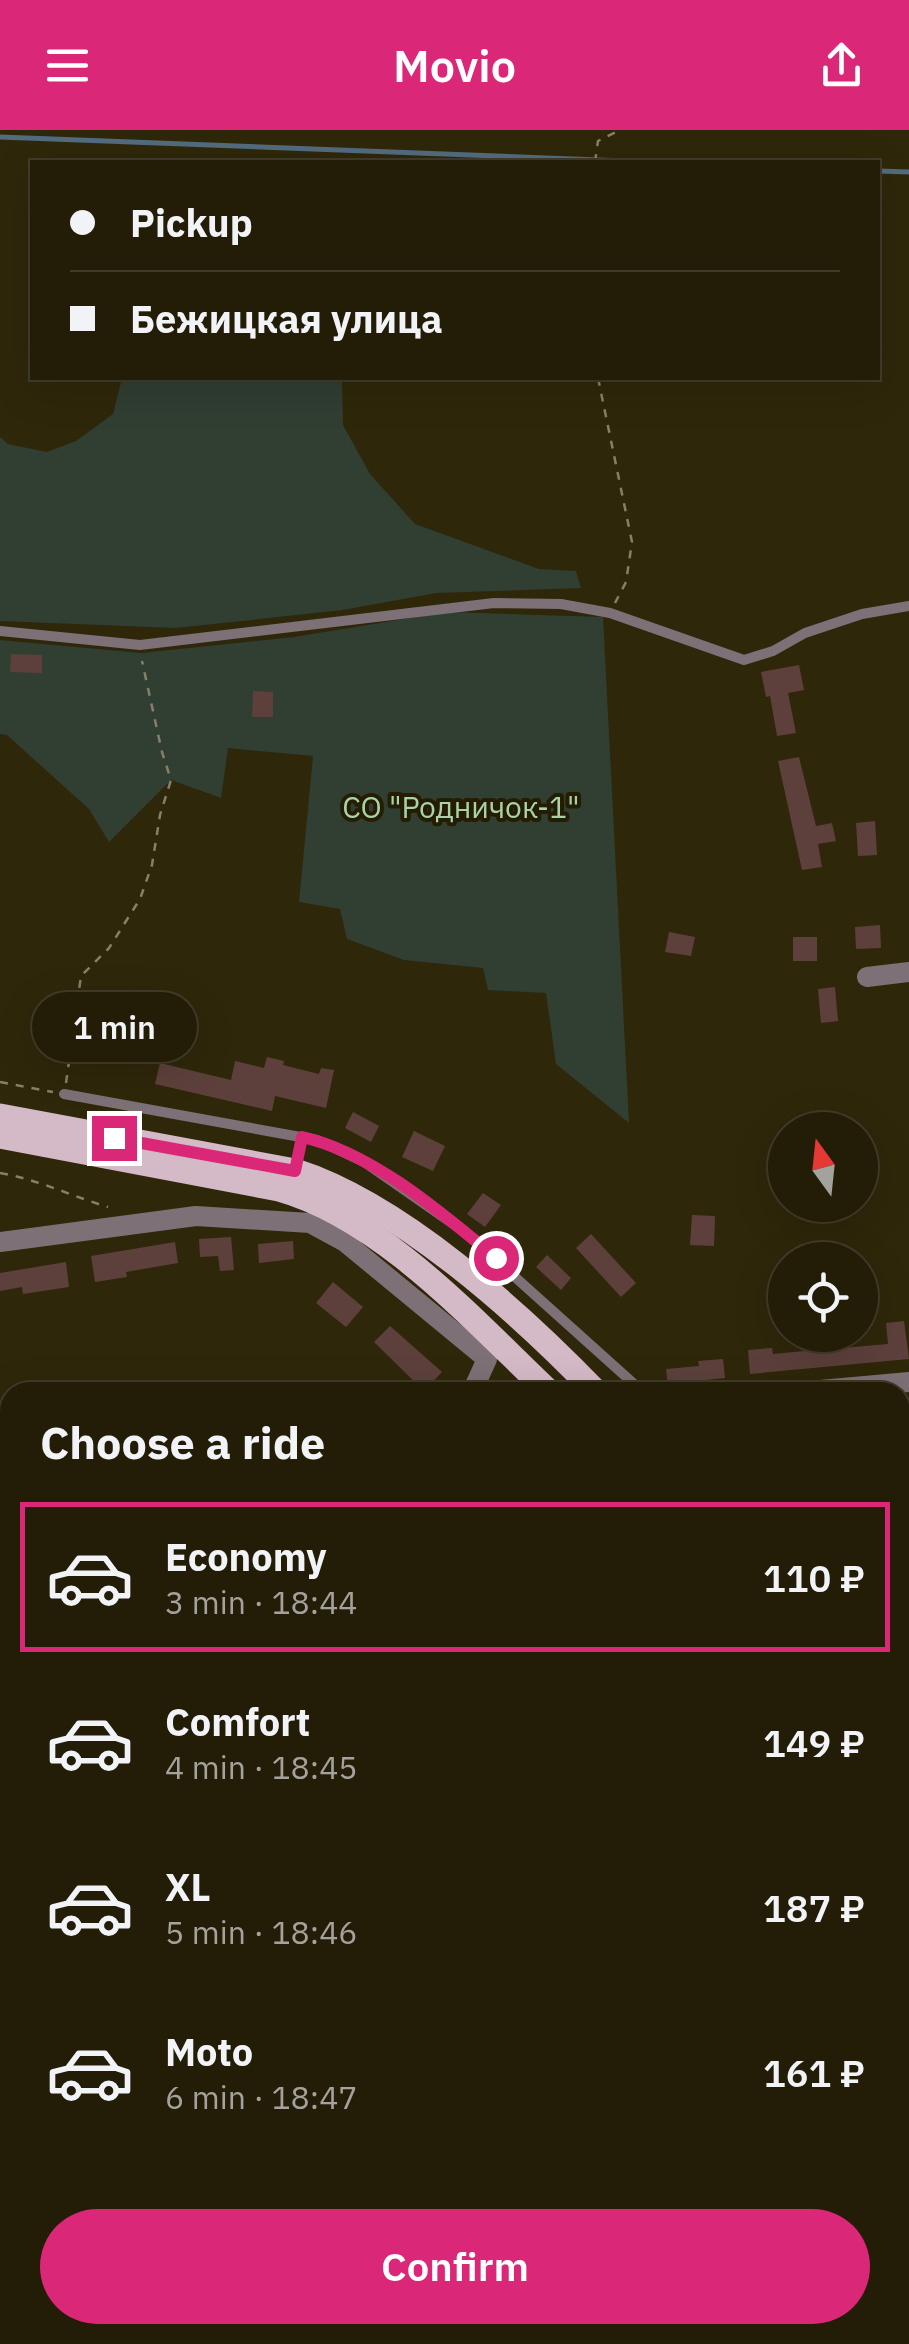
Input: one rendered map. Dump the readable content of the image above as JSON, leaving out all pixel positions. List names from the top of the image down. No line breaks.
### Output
{"parks":["СО \"Родничок-1\""],"north":"top","page":{"header":"Movio","banner":["Pickup","Бежицкая улица"],"bubble":"1 min","heading":"Choose a ride","list":[{"name":"Economy","note":"3 min · 18:44","value":"110 ₽"},{"name":"Comfort","note":"4 min · 18:45","value":"149 ₽"},{"name":"XL","note":"5 min · 18:46","value":"187 ₽"},{"name":"Moto","note":"6 min · 18:47","value":"161 ₽"}],"buttons":"Confirm"}}
